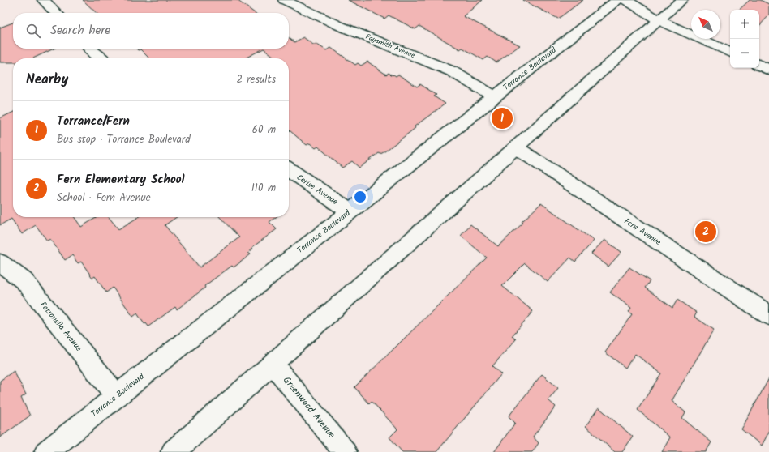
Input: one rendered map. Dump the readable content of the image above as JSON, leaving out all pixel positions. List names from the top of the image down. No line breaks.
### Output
{"streets":{"street":["Faysmith Avenue","Torrance Boulevard","Cerise Avenue","Fern Avenue","Patronella Avenue","Greenwood Avenue"]},"crossings":[["Faysmith Avenue","Torrance Boulevard"],["Torrance Boulevard","Cerise Avenue"],["Torrance Boulevard","Patronella Avenue"]],"north":"top left","page":{"map_buttons":["+","−"],"search":"Search here","heading":["Nearby","2 results"],"list":[{"mark":"1","name":"Torrance/Fern","note":"Bus stop · Torrance Boulevard","value":"60 m"},{"mark":"2","name":"Fern Elementary School","note":"School · Fern Avenue","value":"110 m"}],"pins":["1","2"]}}
